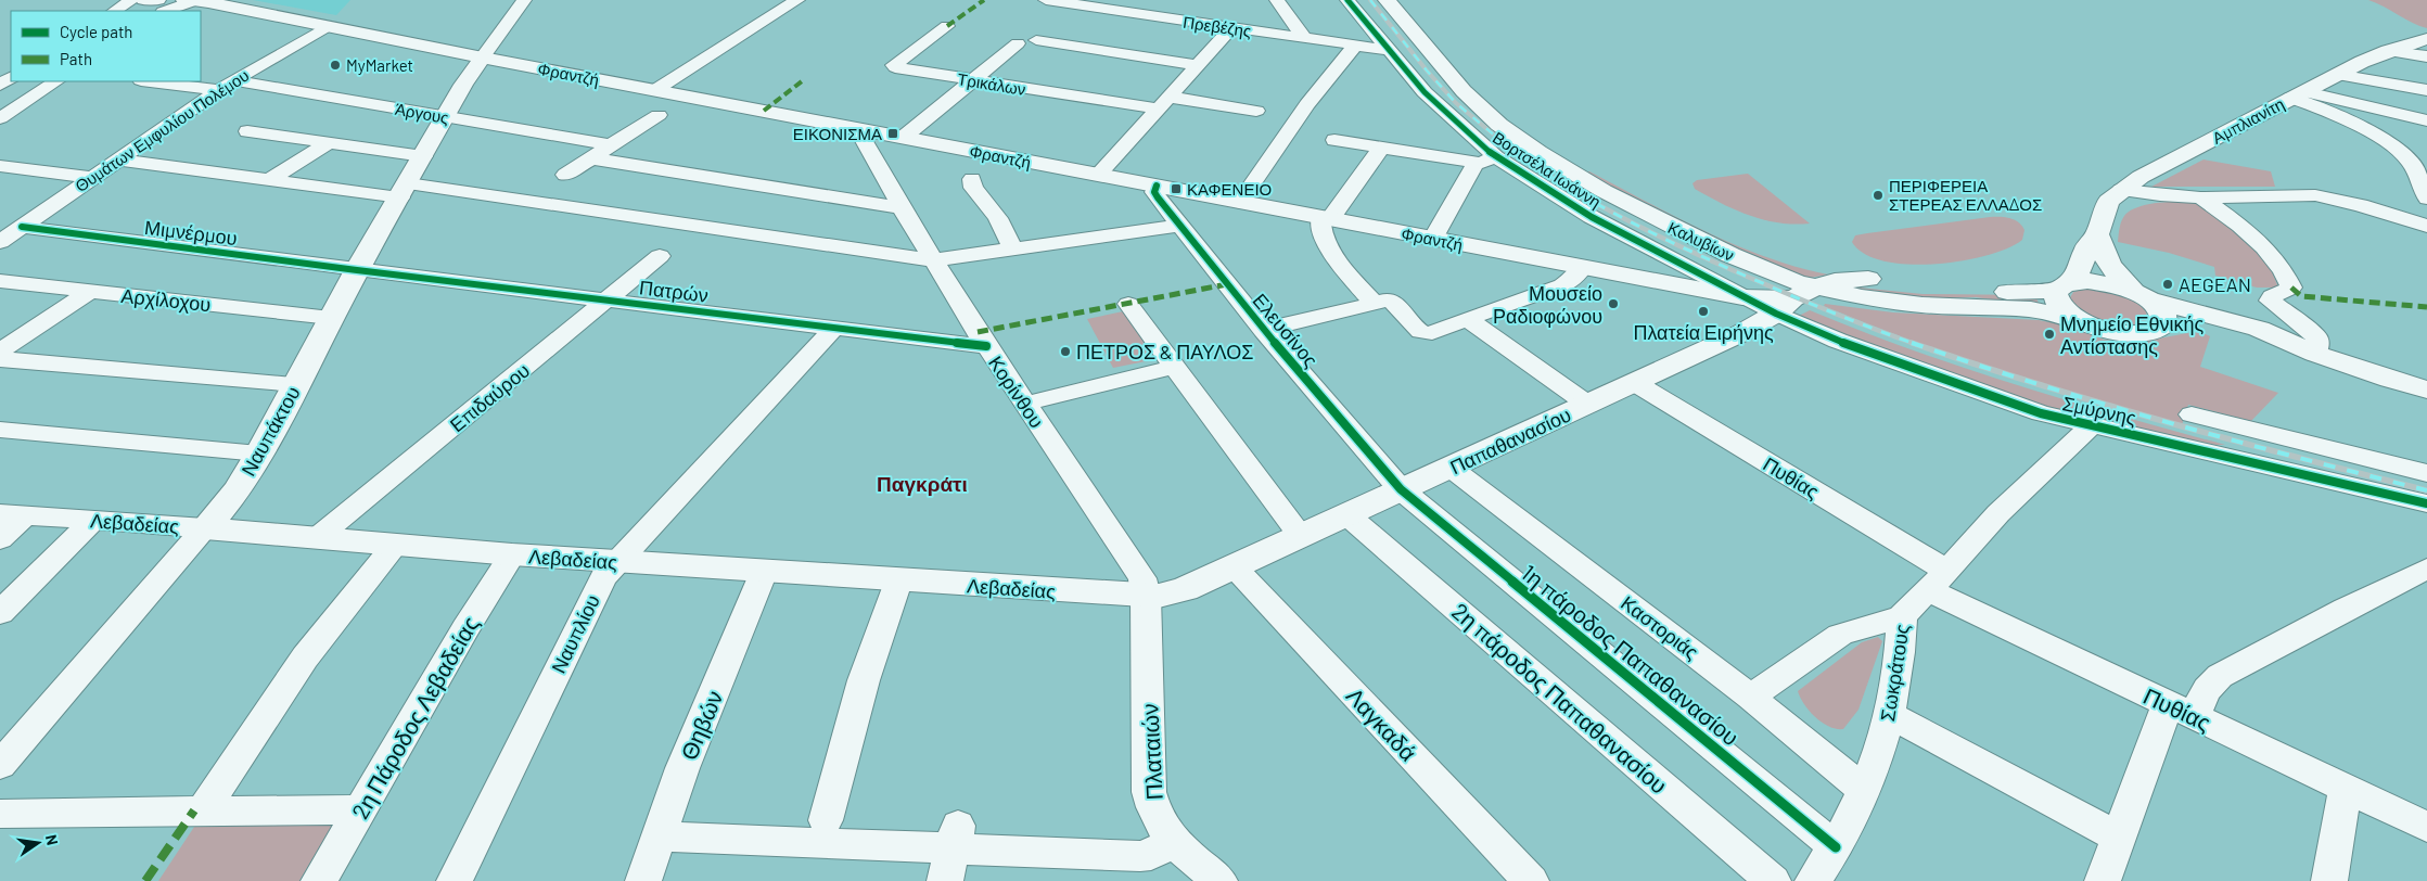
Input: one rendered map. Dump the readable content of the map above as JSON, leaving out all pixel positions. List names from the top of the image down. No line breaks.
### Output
{"streets":{"main road":["Φραντζή","Αμπλιανίτη","Καλυβίων","Ναυπάκτου","Παπαθανασίου","Λεβαδείας"],"street":["Πρεβέζης","Τρικάλων","Άργους","Θυμάτων Εμφυλίου Πολέμου","Βορτσέλα Ιωάννη","Μιμνέρμου","Πατρών","Αρχίλοχου","Ελευσίνος","Κορίνθου","Επιδαύρου","Σμύρνης","Πυθίας","Καστοριάς","Ναυπλίου","1η πάροδος Παπαθανασίου","Σωκράτους","2η πάροδος Παπαθανασίου","2η Πάροδος Λεβαδείας","Λαγκαδά","Θηβών","Πλαταιών"]},"crossings":[["Πρεβέζης","Βορτσέλα Ιωάννη"],["Φραντζή","Θυμάτων Εμφυλίου Πολέμου"],["Φραντζή","Βορτσέλα Ιωάννη"],["Φραντζή","Καλυβίων"],["Φραντζή","Ελευσίνος"],["Φραντζή","Κορίνθου"],["Φραντζή","Σμύρνης"],["Φραντζή","Ναυπάκτου"],["Φραντζή","Παπαθανασίου"],["Άργους","Θυμάτων Εμφυλίου Πολέμου"],["Άργους","Ναυπάκτου"],["Αμπλιανίτη","Καλυβίων"],["Θυμάτων Εμφυλίου Πολέμου","Μιμνέρμου"],["Μιμνέρμου","Πατρών"],["Μιμνέρμου","Ναυπάκτου"],["Καλυβίων","Σμύρνης"],["Καλυβίων","Παπαθανασίου"],["Πατρών","Κορίνθου"],["Πατρών","Επιδαύρου"],["Πατρών","Ναυπάκτου"],["Πατρών","Ναυπλίου"],["Αρχίλοχου","Ναυπάκτου"],["Ελευσίνος","Παπαθανασίου"],["Ελευσίνος","1η πάροδος Παπαθανασίου"],["Κορίνθου","Παπαθανασίου"],["Κορίνθου","Λεβαδείας"],["Κορίνθου","Πλαταιών"],["Επιδαύρου","Λεβαδείας"],["Σμύρνης","Παπαθανασίου"],["Σμύρνης","Σωκράτους"],["Ναυπάκτου","Λεβαδείας"],["Παπαθανασίου","Πυθίας"],["Παπαθανασίου","Λεβαδείας"],["Παπαθανασίου","Καστοριάς"],["Παπαθανασίου","1η πάροδος Παπαθανασίου"],["Παπαθανασίου","2η πάροδος Παπαθανασίου"],["Παπαθανασίου","Λαγκαδά"],["Παπαθανασίου","Πλαταιών"],["Πυθίας","Σωκράτους"],["Λεβαδείας","Ναυπλίου"],["Λεβαδείας","2η Πάροδος Λεβαδείας"],["Λεβαδείας","Θηβών"],["Λεβαδείας","Πλαταιών"],["Καστοριάς","Σωκράτους"],["1η πάροδος Παπαθανασίου","Σωκράτους"]],"districts":["Παγκράτι"],"places":{"other":["MyMarket","ΠΕΡΙΦΕΡΕΙΑ ΣΤΕΡΕΑΣ ΕΛΛΑΔΟΣ","AEGEAN","Μουσείο Ραδιοφώνου","Πλατεία Ειρήνης","Μνημείο Εθνικής Αντίστασης","ΠΕΤΡΟΣ & ΠΑΥΛΟΣ"],"transit":["ΕΙΚΟΝΙΣΜΑ","ΚΑΦΕΝΕΙΟ"]},"legend":["Cycle path","Path"],"north":"right"}
